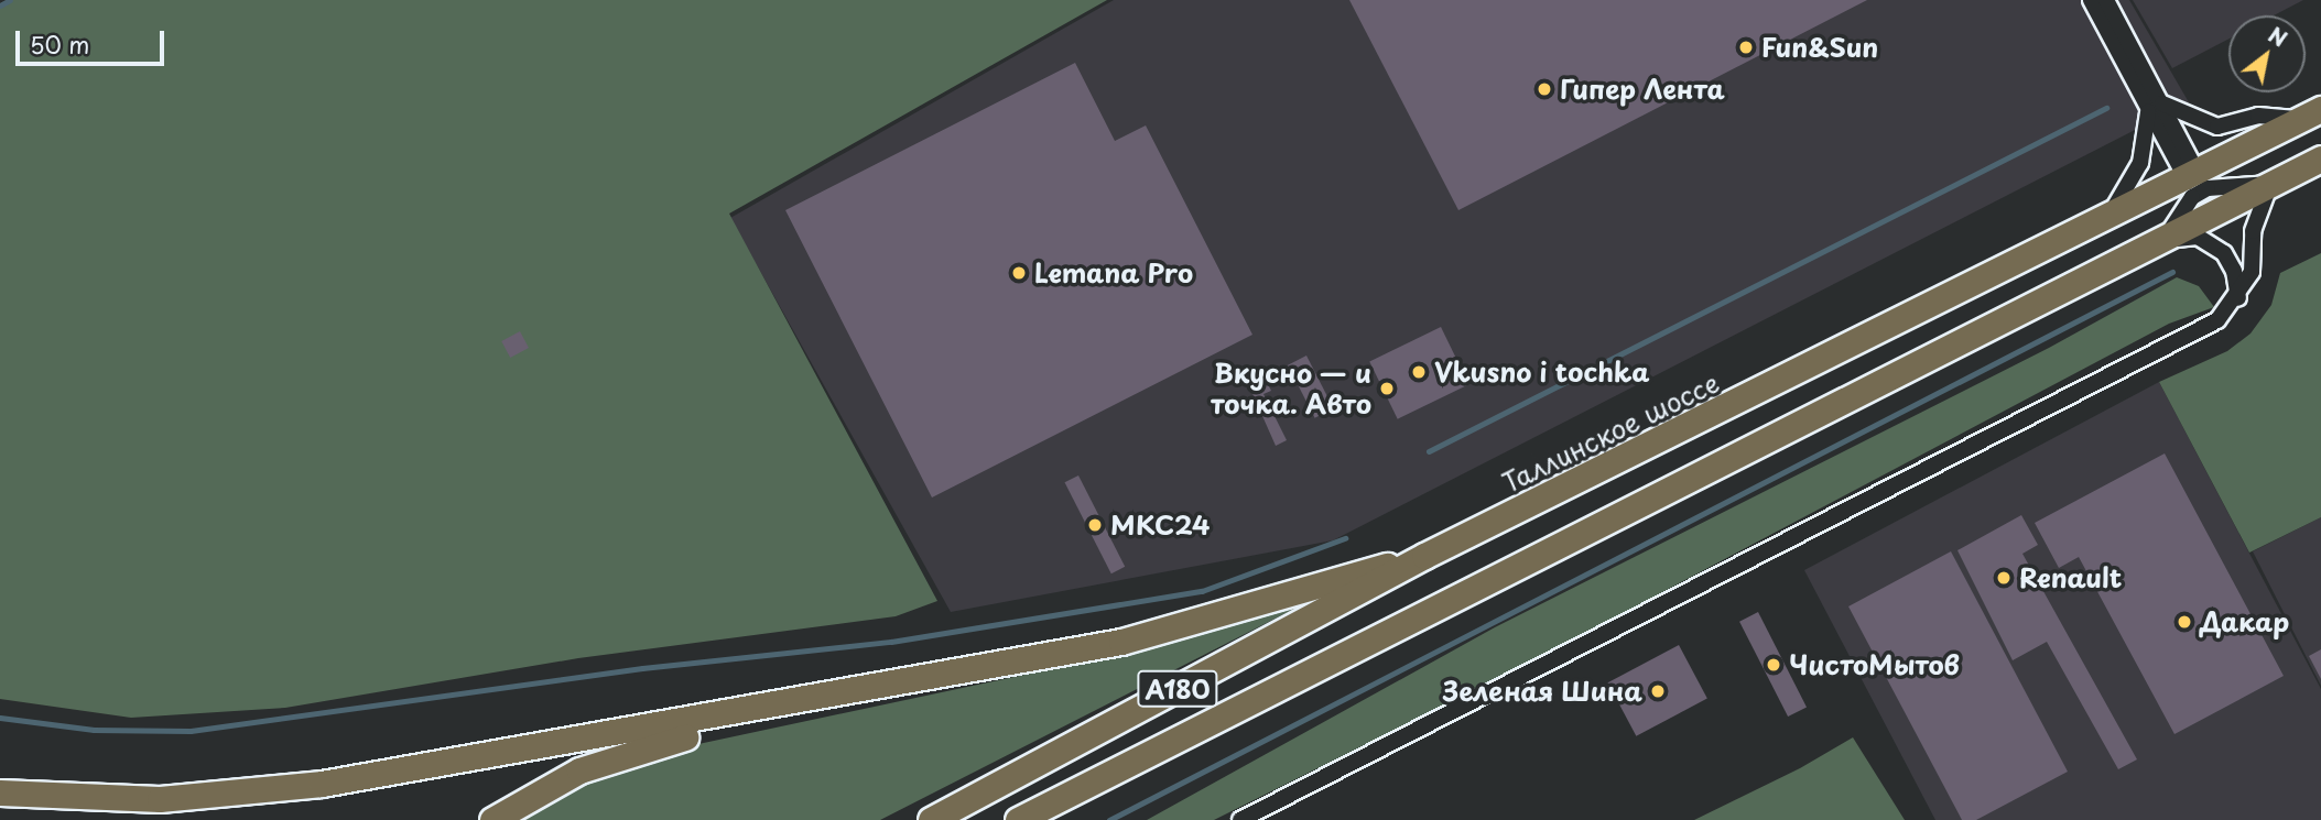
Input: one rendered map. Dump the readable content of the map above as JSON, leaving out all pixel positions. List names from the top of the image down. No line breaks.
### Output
{"streets":{"main road":["Таллинское шоссе","A180"]},"places":["Fun&Sun","Гипер Лента","Lemana Pro","Vkusno i tochka","Вкусно — и точка. Авто","МКС24","Renault","Дакар","ЧистоМытов","Зеленая Шина"],"scale_bar":"50 m","north":"top right"}
